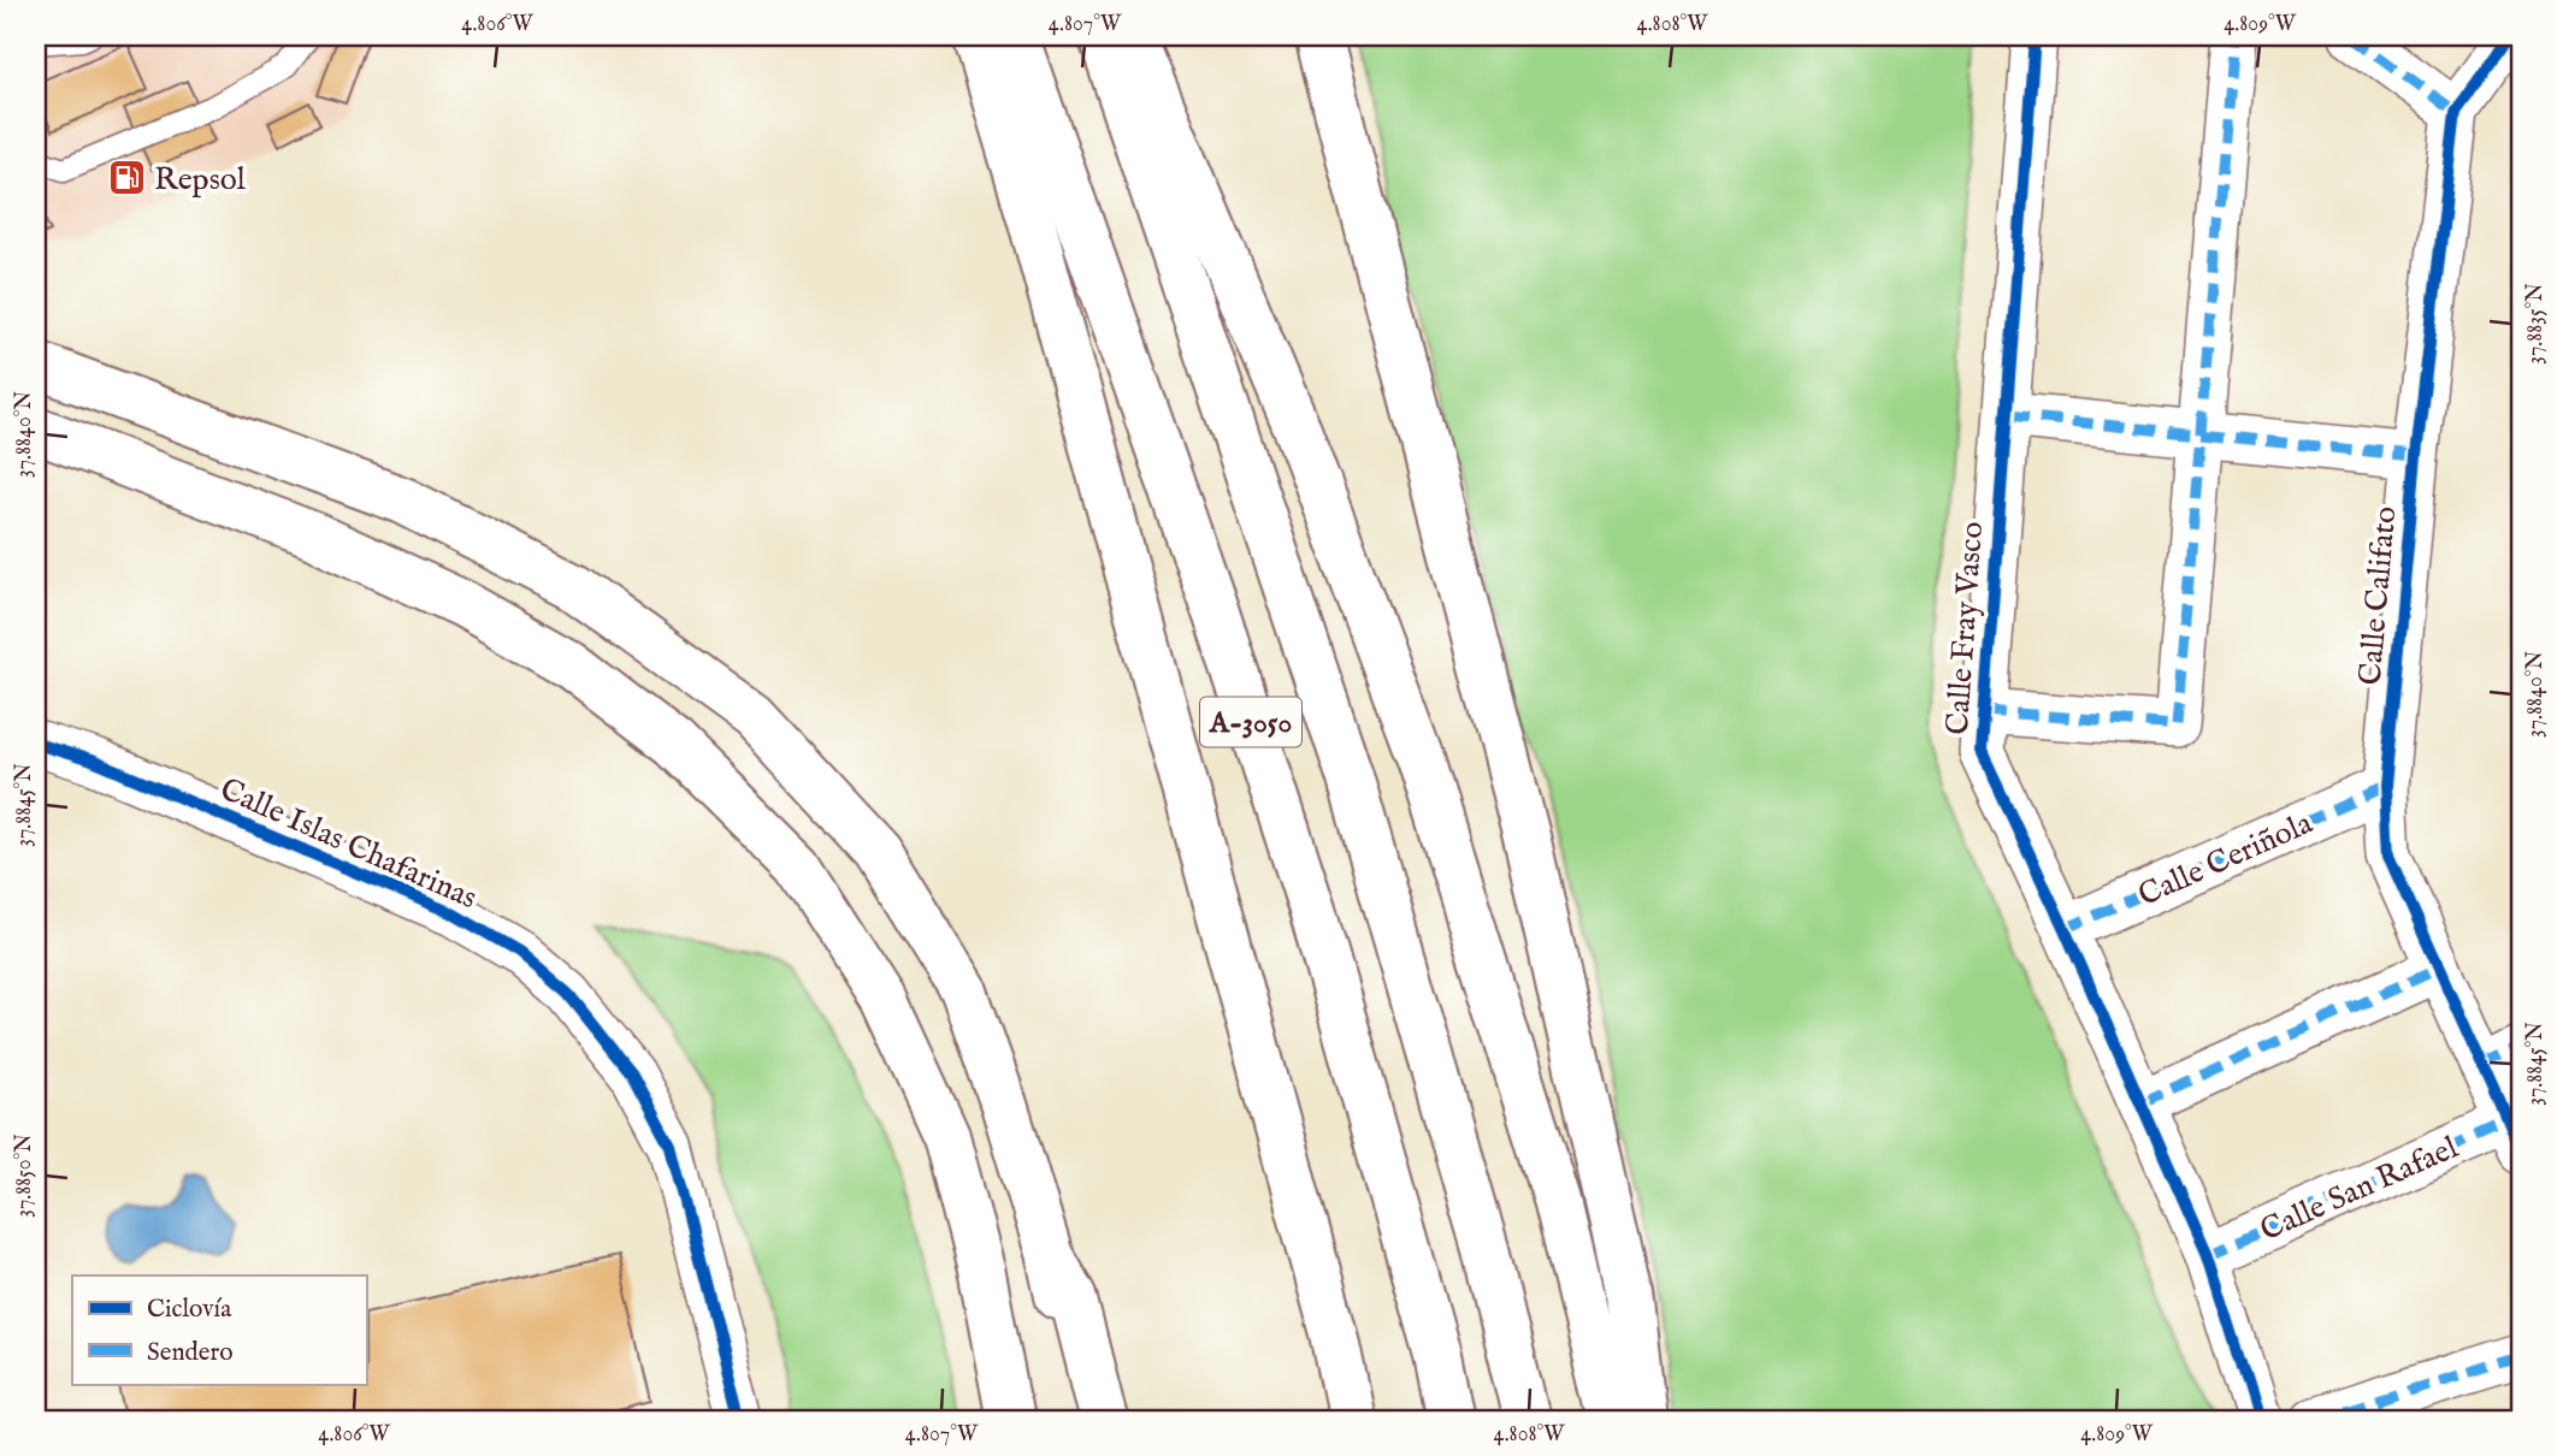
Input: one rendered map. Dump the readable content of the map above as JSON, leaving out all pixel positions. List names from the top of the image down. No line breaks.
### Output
{"streets":{"main road":["A-3050"],"street":["Calle Califato","Calle Fray Vasco","Calle Islas Chafarinas","Calle Ceriñola","Calle San Rafael"]},"crossings":[["Calle Califato","Calle Ceriñola"],["Calle Califato","Calle San Rafael"],["Calle Fray Vasco","Calle Ceriñola"],["Calle Fray Vasco","Calle San Rafael"]],"places":{"fuel station":["Repsol"]},"legend":["Ciclovía","Sendero"],"coordinates":["4.806°W","4.807°W","4.808°W","4.809°W","37.8835°N","37.8840°N","37.8845°N","37.8850°N"]}
